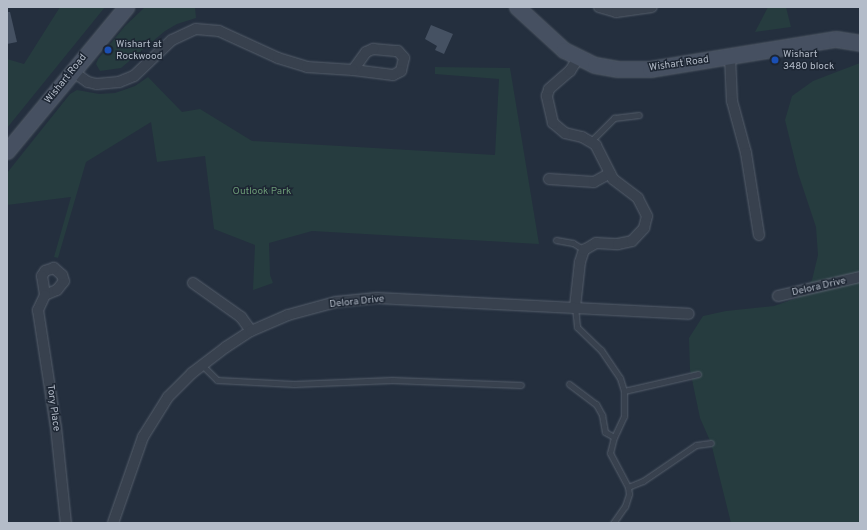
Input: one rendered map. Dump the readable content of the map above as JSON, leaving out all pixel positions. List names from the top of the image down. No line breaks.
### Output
{"streets":{"street":["Wishart Road","Delora Drive","Tory Place"]},"parks":["Outlook Park"],"places":["Wishart at Rockwood","Wishart 3480 block"]}
